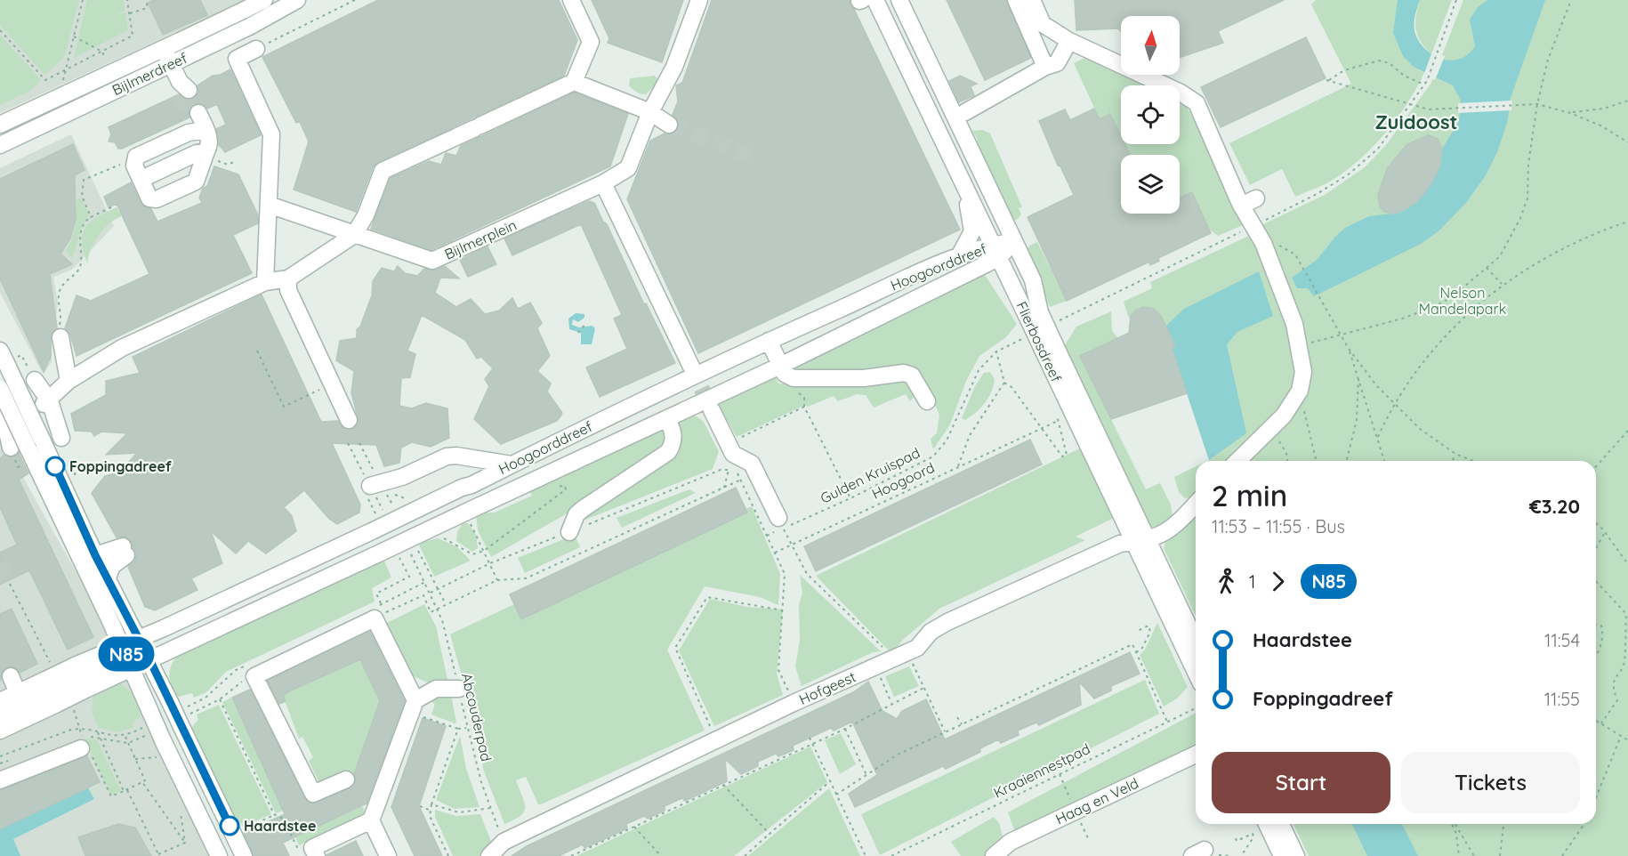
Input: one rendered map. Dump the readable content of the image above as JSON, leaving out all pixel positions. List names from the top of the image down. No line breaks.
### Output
{"streets":{"street":["Bijlmerdreef","Bijlmerplein","Hoogoorddreef","Flierbosdreef","Hofgeest","Haag en Veld"],"path":["Gulden Kruispad","Hoogoord","Abcouderpad","Kraaiennestpad"]},"crossings":[["Hoogoorddreef","Flierbosdreef"],["Flierbosdreef","Hofgeest"],["Hofgeest","Abcouderpad"]],"districts":["Zuidoost"],"parks":["Nelson Mandelapark"],"places":["Foppingadreef","Haardstee"],"lines":["bus line N85"],"north":"top","page":{"on_map":"N85","heading":["2 min","11:53 – 11:55 · Bus","€3.20"],"legs":["1","N85"],"list":[{"name":"Haardstee","value":"11:54"},{"name":"Foppingadreef","value":"11:55"}],"buttons":["Start","Tickets"]}}
